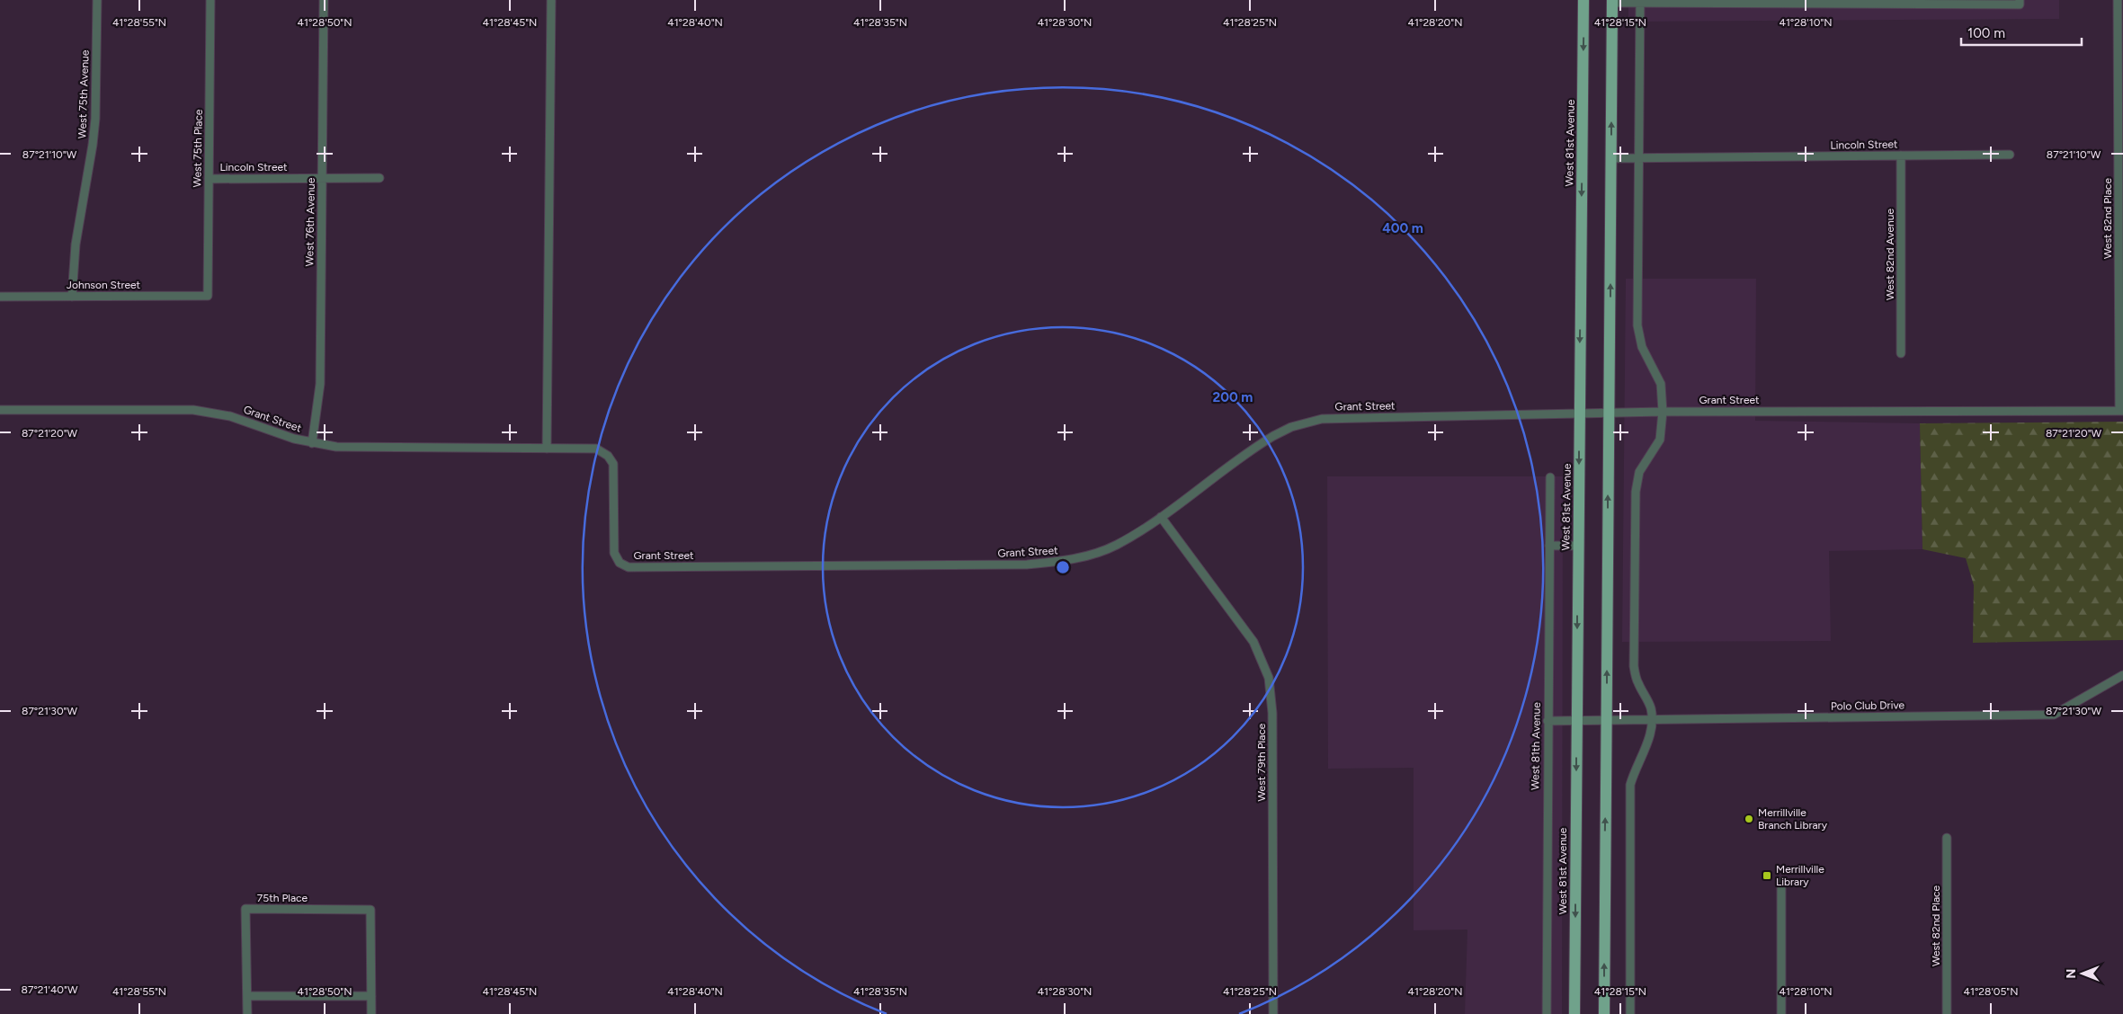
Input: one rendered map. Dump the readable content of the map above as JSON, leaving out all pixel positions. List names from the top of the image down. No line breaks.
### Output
{"streets":{"main road":["West 81st Avenue"],"street":["West 75th Avenue","Lincoln Street","West 75th Place","West 82nd Place","West 76th Avenue","West 82nd Avenue","Johnson Street","Grant Street","Polo Club Drive","West 81th Avenue","West 79th Place","75th Place"]},"crossings":[["West 75th Avenue","Johnson Street"],["West 81st Avenue","Grant Street"],["West 81st Avenue","Polo Club Drive"],["Lincoln Street","West 75th Place"],["Lincoln Street","West 76th Avenue"],["Lincoln Street","West 82nd Avenue"],["West 75th Place","Johnson Street"],["West 82nd Place","Grant Street"],["West 76th Avenue","Grant Street"],["Grant Street","West 79th Place"],["Polo Club Drive","West 81th Avenue"]],"places":{"other":["Merrillville Branch Library"],"transit":["Merrillville Library"]},"scale_bar":"100 m","north":"left","coordinates":["41°28'55\"N","41°28'50\"N","41°28'45\"N","41°28'40\"N","41°28'35\"N","41°28'30\"N","41°28'25\"N","41°28'20\"N","41°28'15\"N","41°28'10\"N","87°21'10\"W","87°21'20\"W","87°21'30\"W","87°21'40\"W","41°28'05\"N"],"rings":["400 m","200 m"]}
